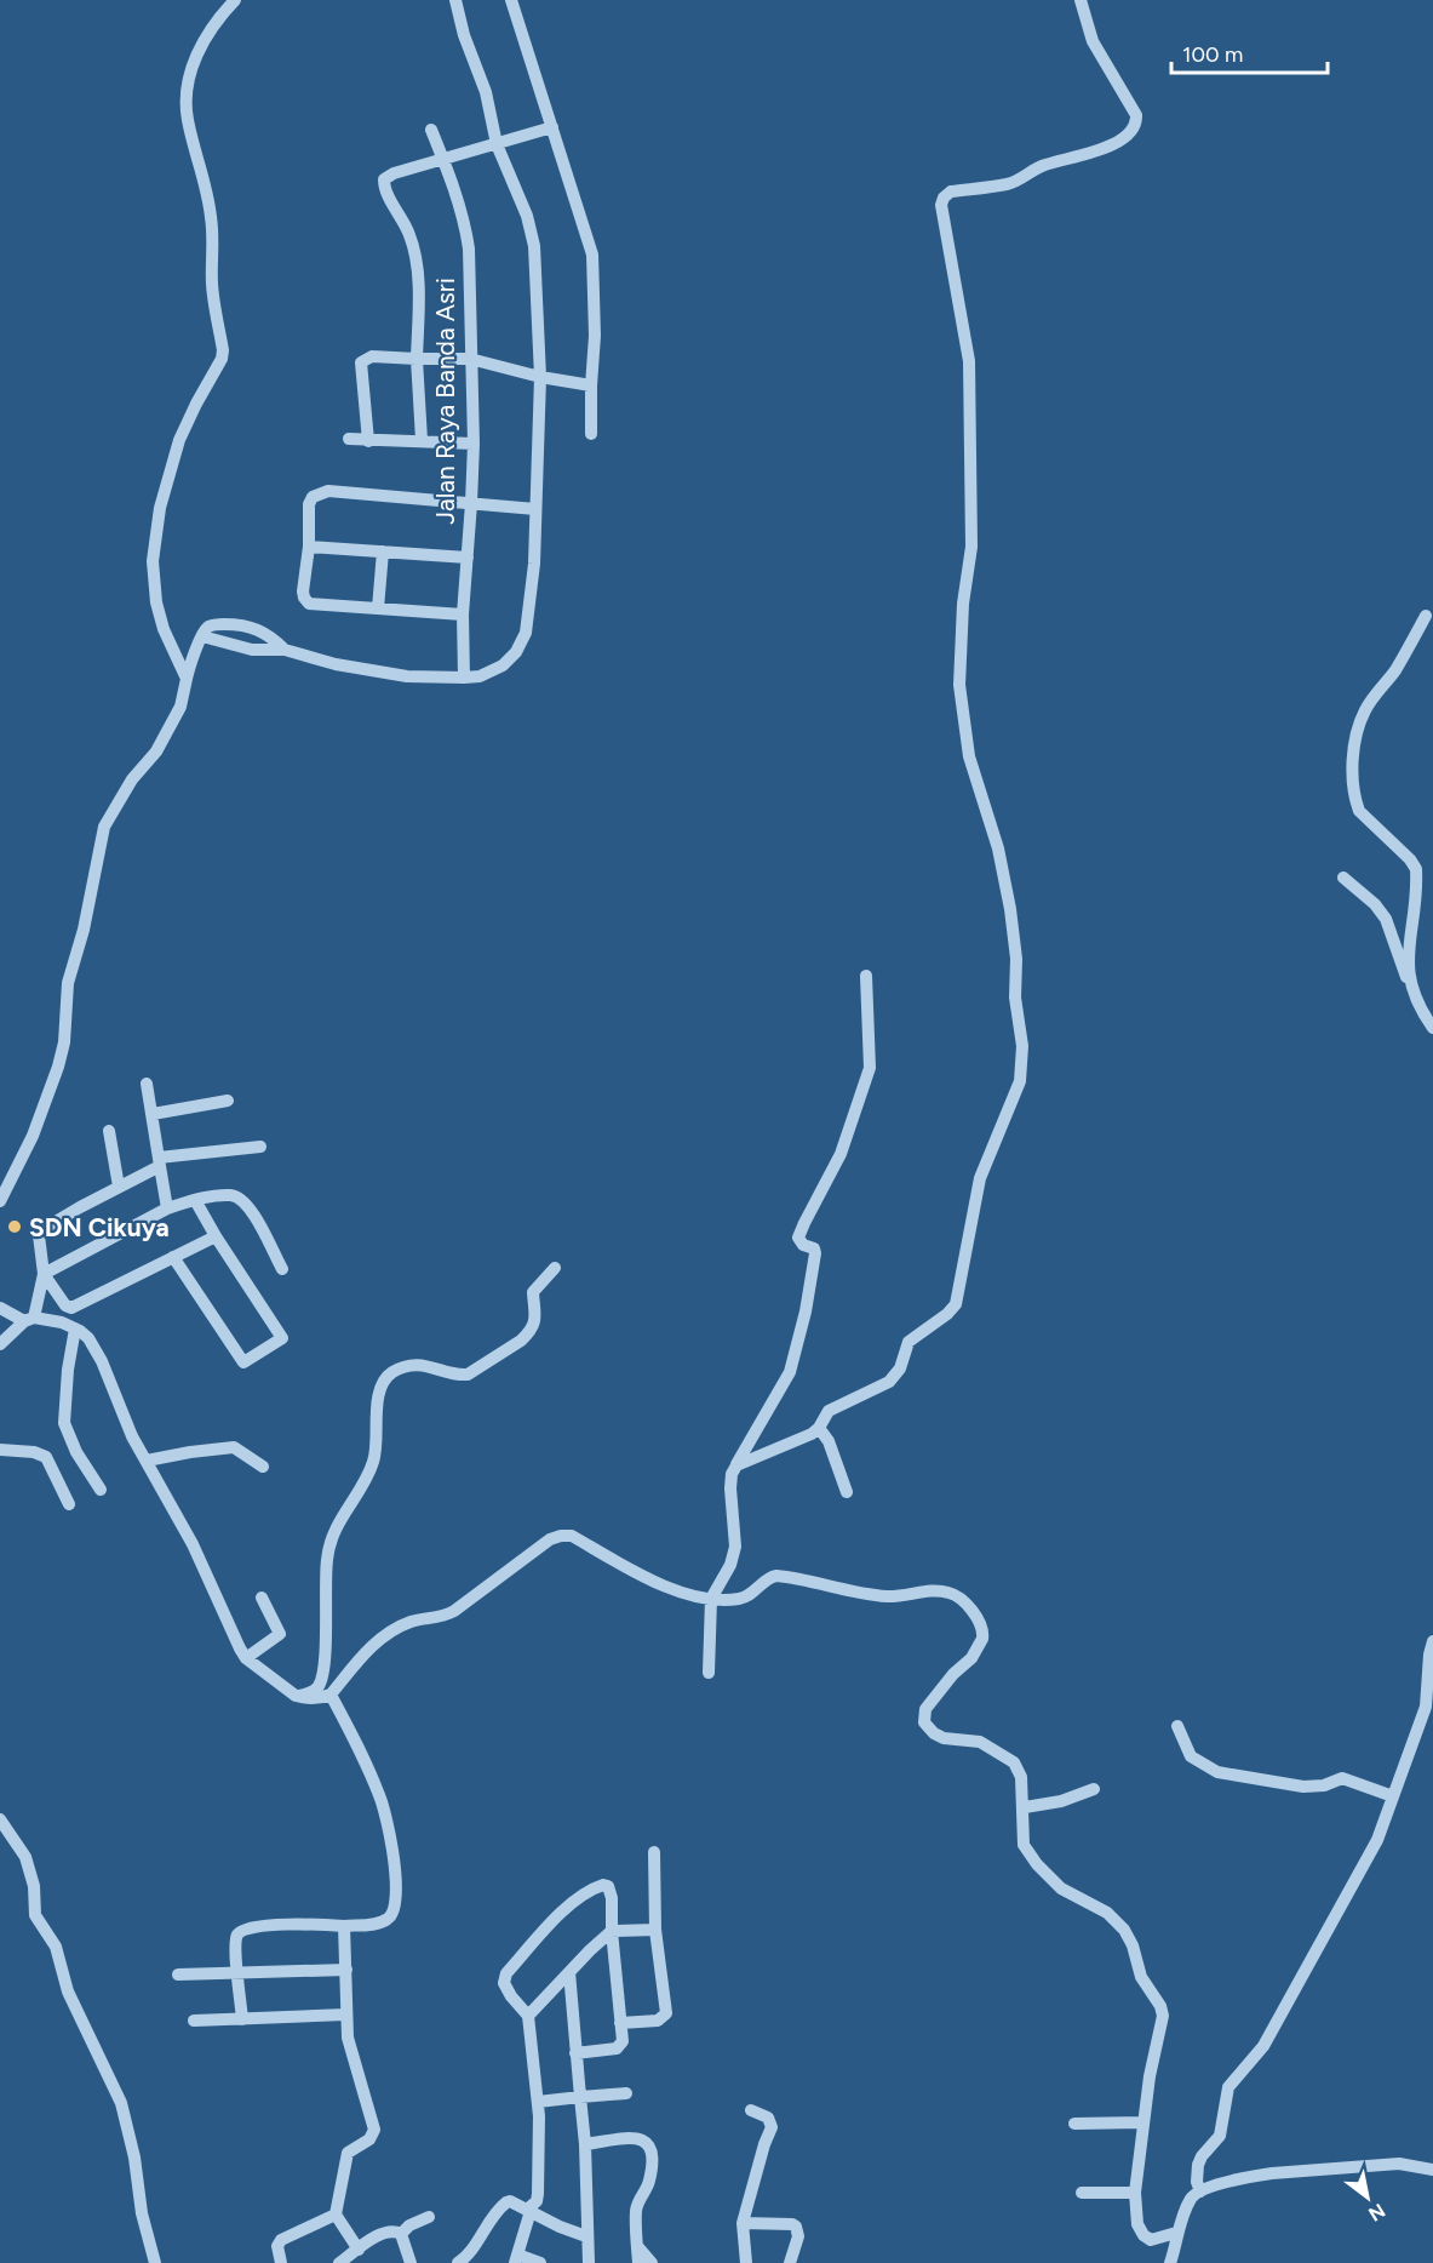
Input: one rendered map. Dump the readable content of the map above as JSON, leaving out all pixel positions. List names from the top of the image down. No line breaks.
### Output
{"streets":{"street":["Jalan Raya Banda Asri"]},"places":["SDN Cikuya"],"scale_bar":"100 m","north":"bottom right"}
